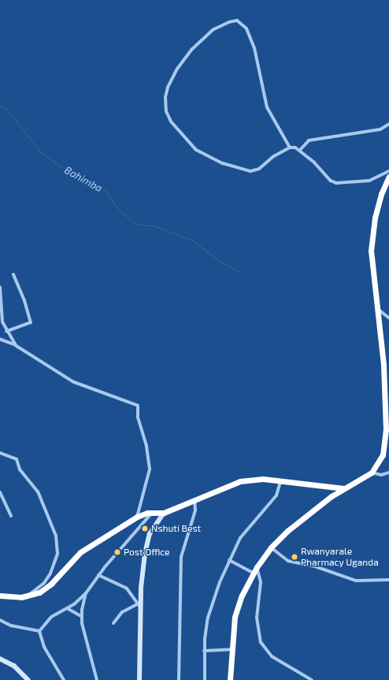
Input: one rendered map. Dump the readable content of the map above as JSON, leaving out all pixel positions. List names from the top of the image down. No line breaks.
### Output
{"water":["Bahimba"],"places":["Nshuti Best","Post Office","Rwanyarale Pharmacy Uganda"]}
